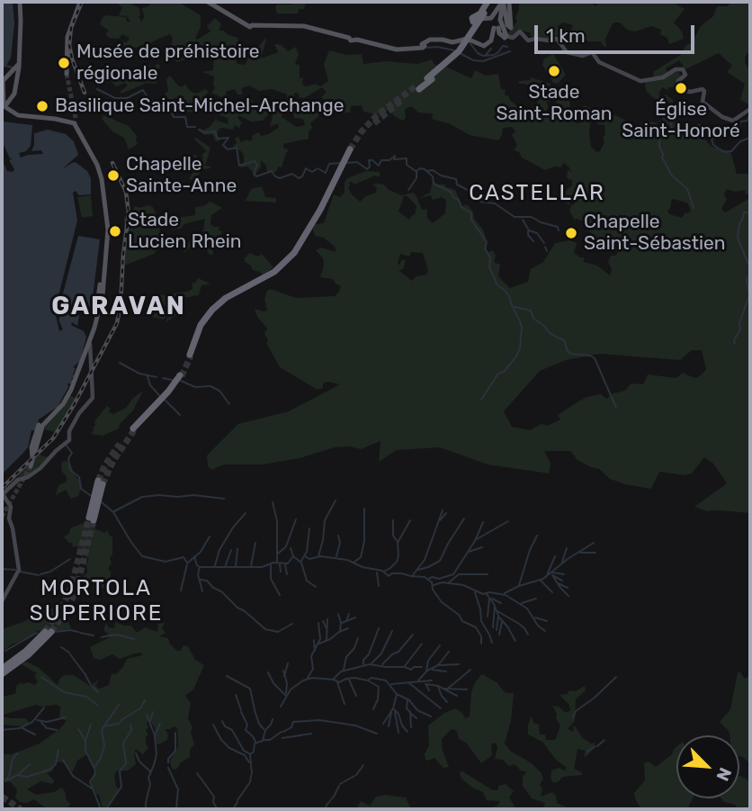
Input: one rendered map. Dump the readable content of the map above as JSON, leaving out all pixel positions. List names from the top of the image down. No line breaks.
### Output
{"districts":["CASTELLAR","GARAVAN","MORTOLA SUPERIORE"],"places":["Musée de préhistoire régionale","Stade Saint-Roman","Église Saint-Honoré","Basilique Saint-Michel-Archange","Chapelle Sainte-Anne","Stade Lucien Rhein","Chapelle Saint-Sébastien"],"scale_bar":"1 km","north":"bottom right"}
